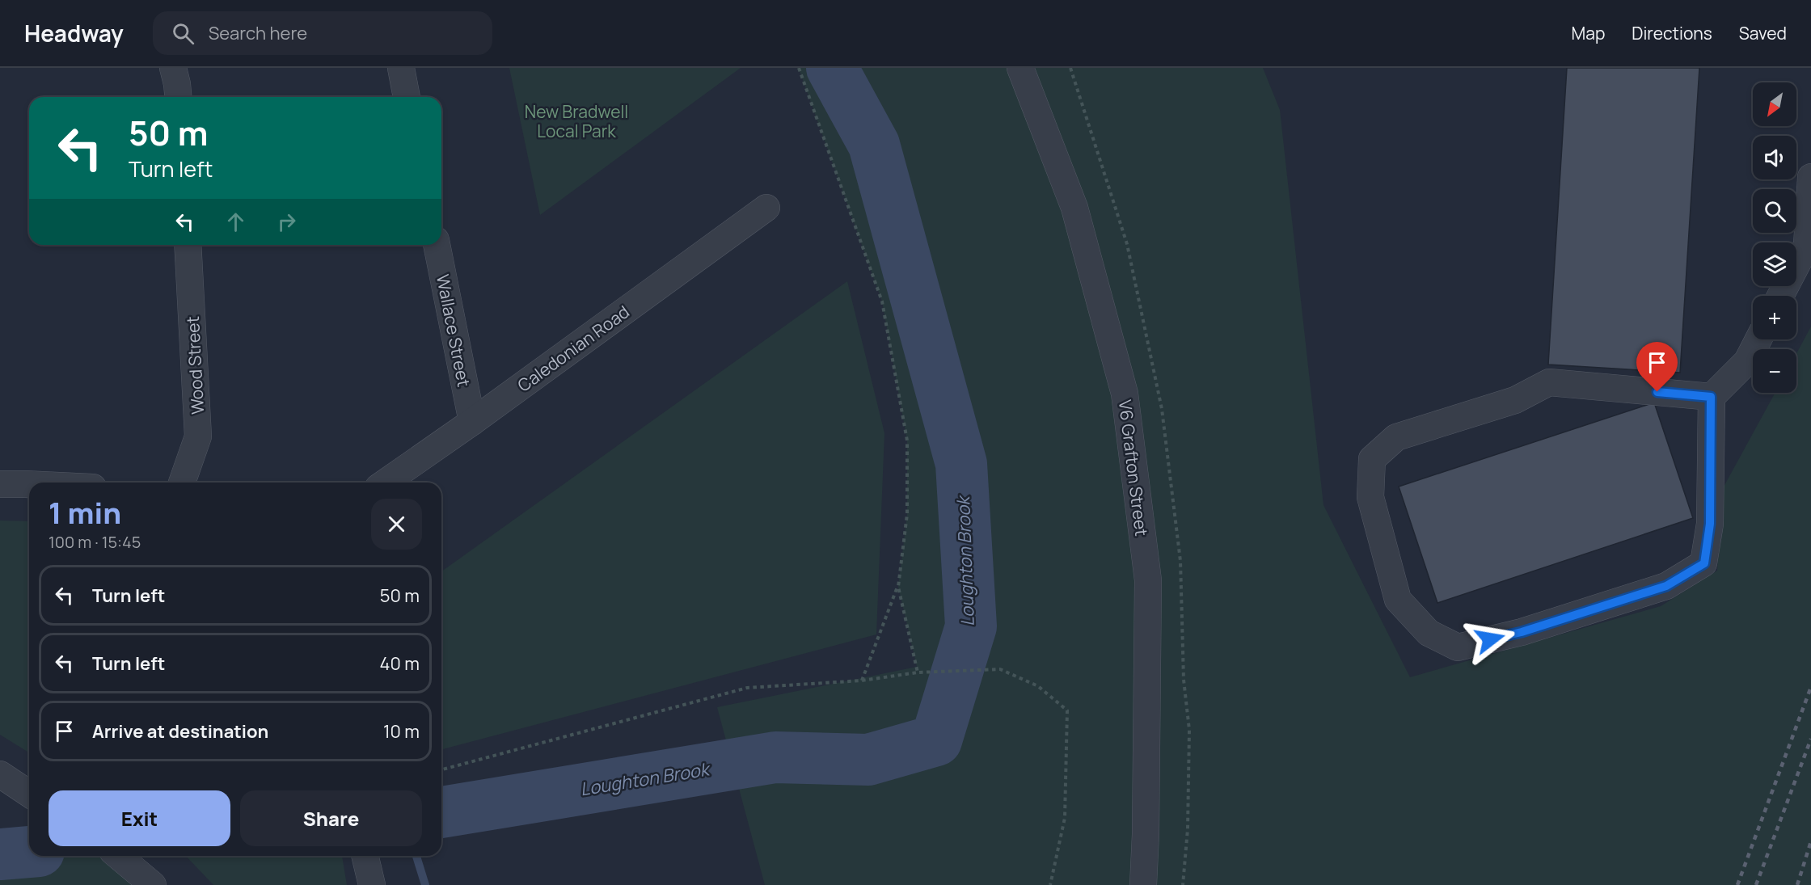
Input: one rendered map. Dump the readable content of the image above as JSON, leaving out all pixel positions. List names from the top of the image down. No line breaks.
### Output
{"streets":{"street":["Wallace Street","Caledonian Road","Wood Street","V6 Grafton Street"]},"crossings":[["Wallace Street","Caledonian Road"]],"water":["Loughton Brook"],"parks":["New Bradwell Local Park"],"north":"bottom left","page":{"header":"Headway","search":"Search here","nav":["Map","Directions","Saved"],"map_buttons":["+","−"],"turn":["50 m","Turn left"],"heading":["1 min","100 m · 15:45"],"list":[{"name":"Turn left","value":"50 m"},{"name":"Turn left","value":"40 m"},{"name":"Arrive at destination","value":"10 m"}],"buttons":["Exit","Share"]}}
